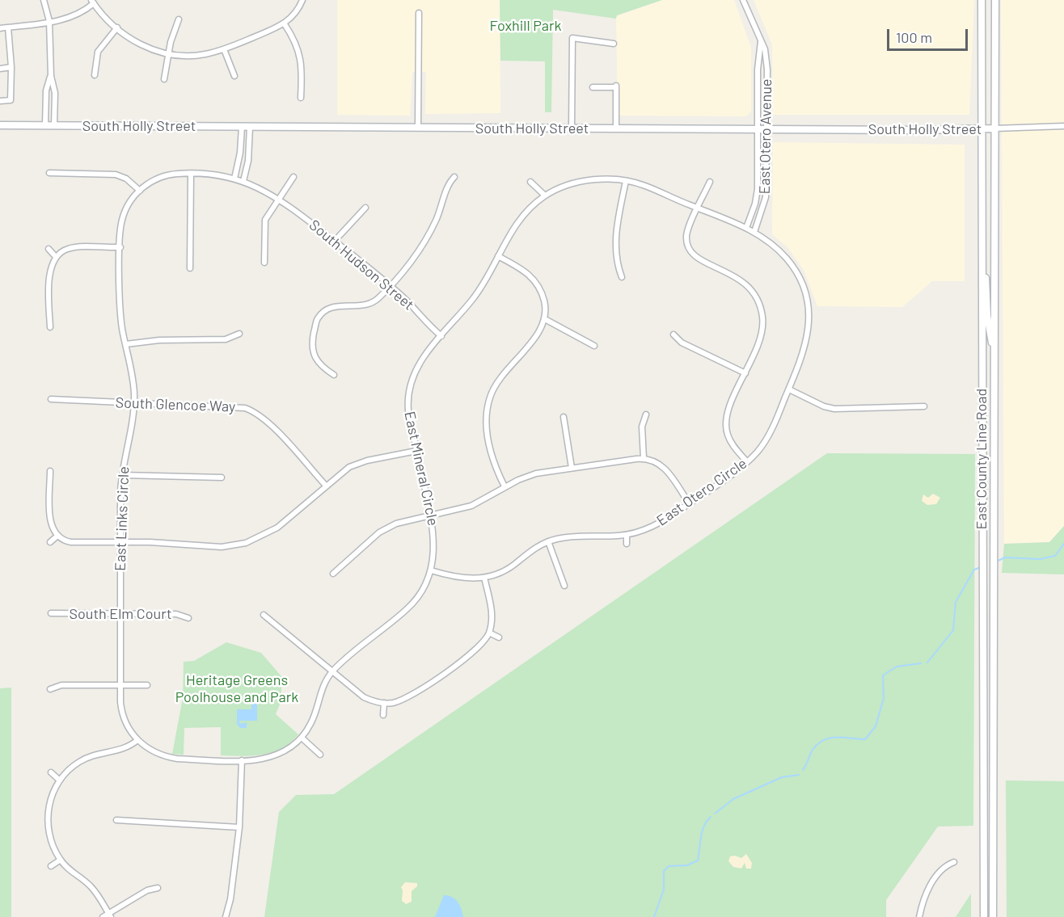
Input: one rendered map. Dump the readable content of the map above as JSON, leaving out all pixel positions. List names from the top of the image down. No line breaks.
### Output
{"streets":{"main road":["South Holly Street","East County Line Road"],"street":["East Otero Avenue","South Hudson Street","South Glencoe Way","East Mineral Circle","East Otero Circle","East Links Circle","South Elm Court"]},"crossings":[["South Holly Street","East Otero Avenue"],["South Holly Street","East County Line Road"],["East Otero Avenue","East Mineral Circle"],["East Otero Avenue","East Otero Circle"],["South Hudson Street","East Mineral Circle"],["South Hudson Street","East Links Circle"],["South Glencoe Way","East Links Circle"],["East Mineral Circle","East Otero Circle"],["East Mineral Circle","East Links Circle"],["East Links Circle","South Elm Court"]],"parks":["Foxhill Park","Heritage Greens Poolhouse and Park"],"scale_bar":"100 m"}
